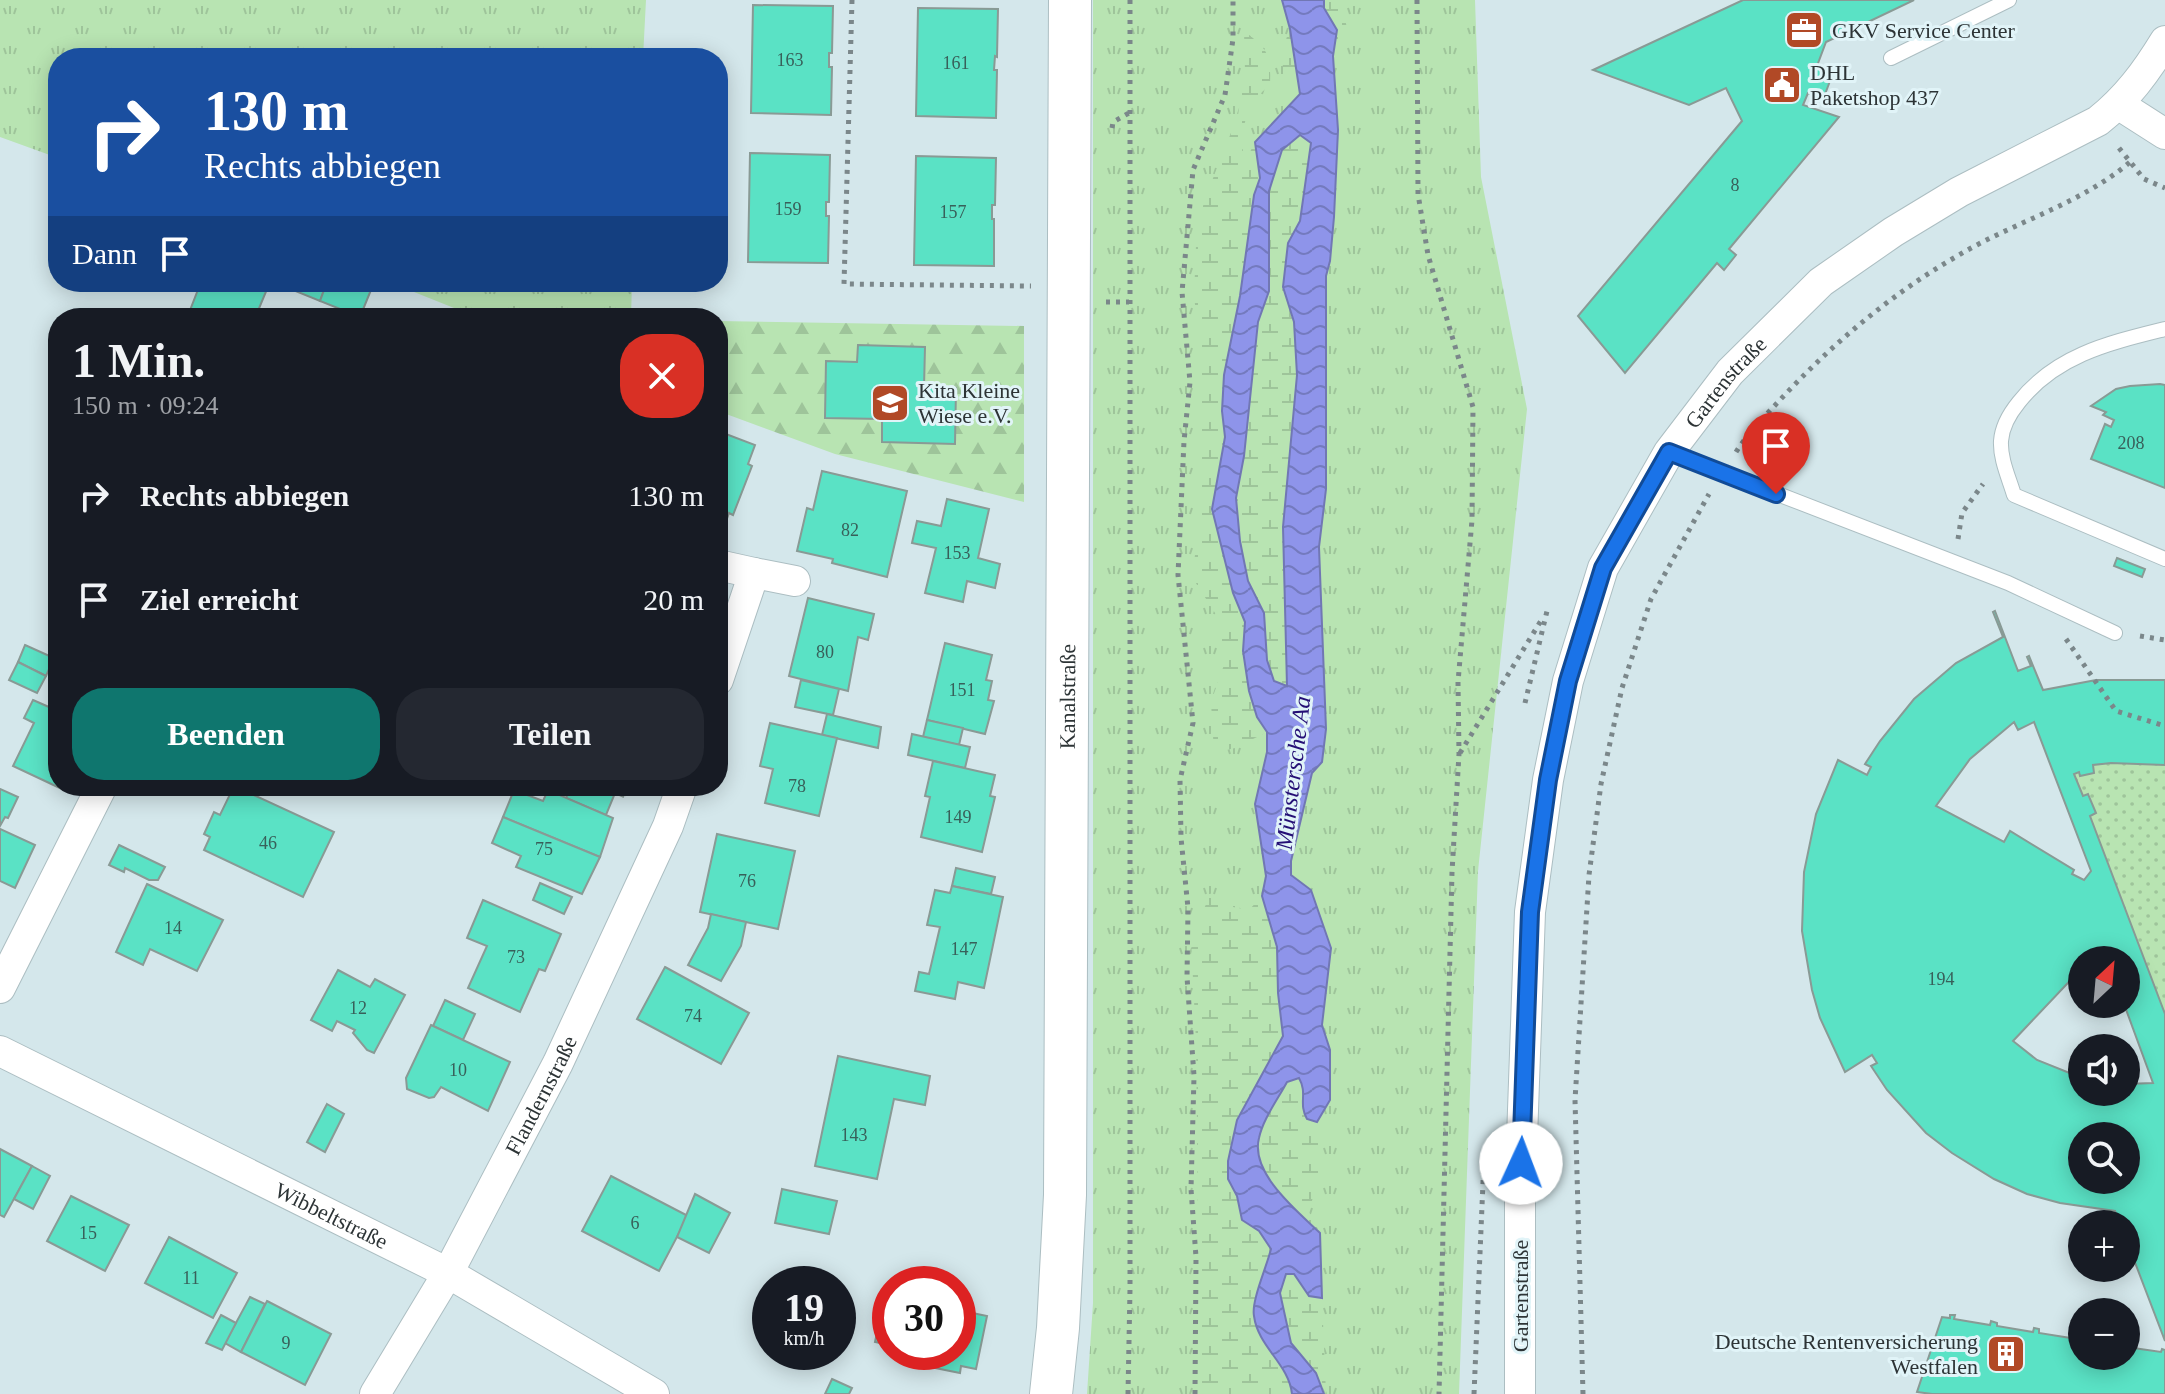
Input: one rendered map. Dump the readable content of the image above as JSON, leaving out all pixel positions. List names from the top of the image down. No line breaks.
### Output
{"streets":{"main road":["Kanalstraße"],"street":["Gartenstraße","Flandernstraße","Wibbeltstraße"]},"crossings":[["Flandernstraße","Wibbeltstraße"]],"water":["Münstersche Aa"],"places":{"office":["GKV Service Center"],"public building":["DHL Paketshop 437"],"school or university":["Kita Kleine Wiese e.V."],"building":["Deutsche Rentenversicherung Westfalen"]},"house_numbers":["163","161","8","159","157","208","82","153","80","151","78","149","46","75","76","14","147","73","194","12","74","10","143","6","15","11","9"],"north":"top right","page":{"turn":["130 m","Rechts abbiegen"],"then":"Dann","heading":["1 Min.","150 m · 09:24"],"list":[{"name":"Rechts abbiegen","value":"130 m"},{"name":"Ziel erreicht","value":"20 m"}],"buttons":["Beenden","Teilen"],"map_buttons":["+","−"],"speed":"19 km/h","limit":"30"}}
